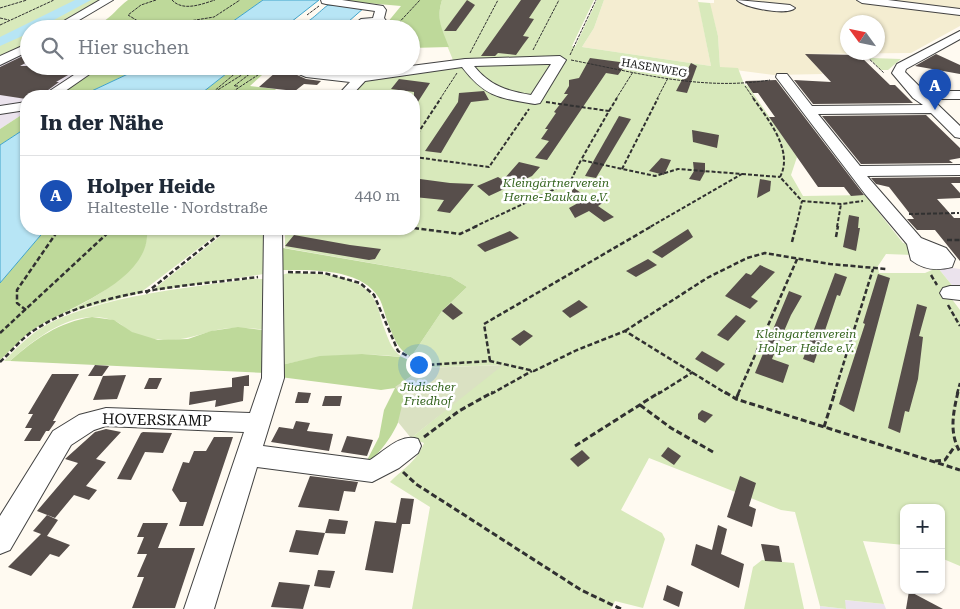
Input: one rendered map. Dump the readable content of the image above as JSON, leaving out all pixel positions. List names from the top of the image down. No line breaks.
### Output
{"streets":{"street":["HOVERSKAMP"],"path":["HASENWEG"]},"parks":["Kleingärtnerverein Herne-Baukau e.V.","Kleingartenverein Holper Heide e.V.","Jüdischer Friedhof"],"north":"top left","page":{"search":"Hier suchen","pins":"A","heading":"In der Nähe","list":[{"mark":"A","name":"Holper Heide","note":"Haltestelle · Nordstraße","value":"440 m"}],"map_buttons":["+","−"]}}
